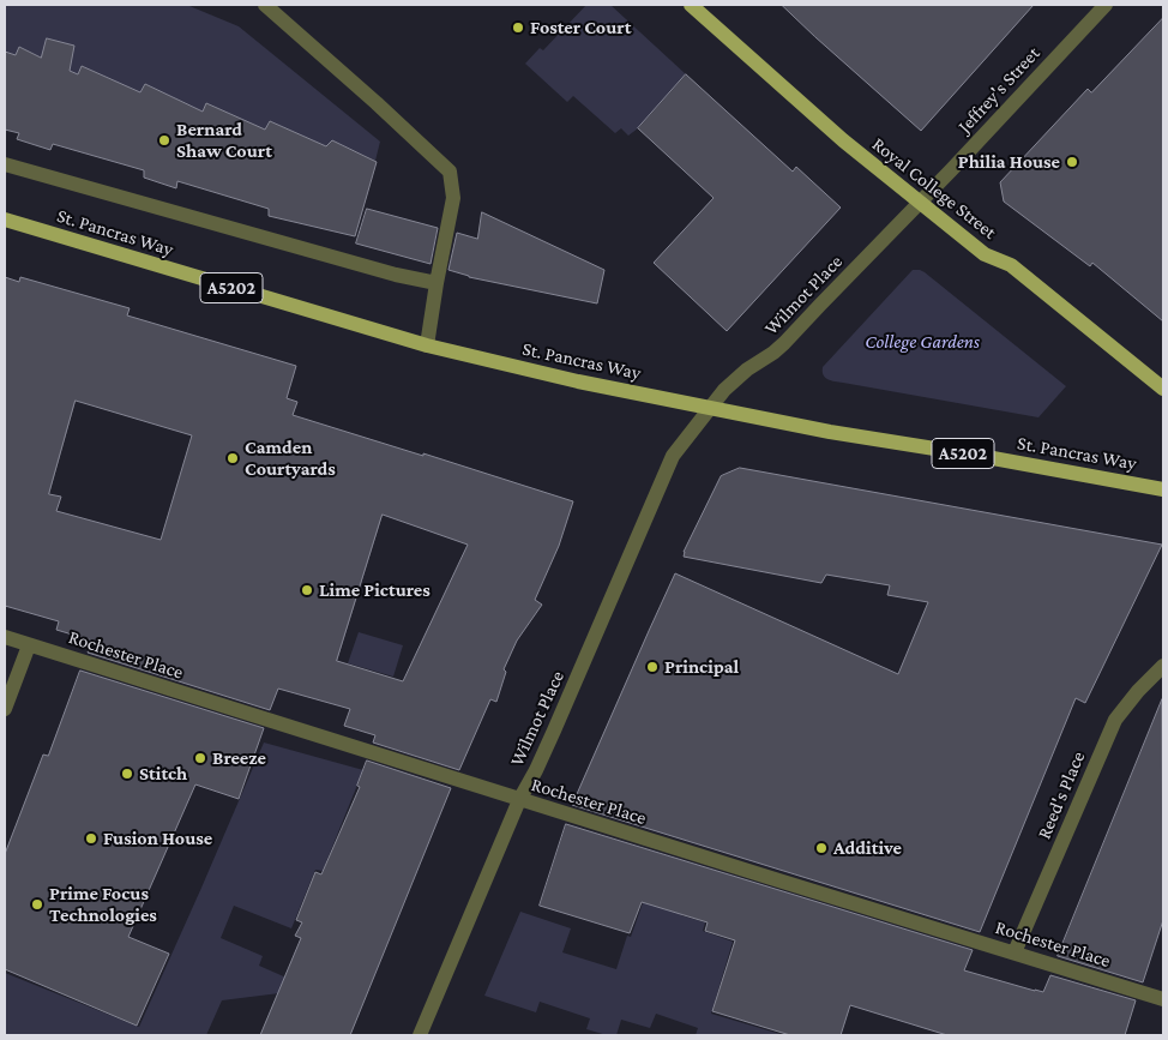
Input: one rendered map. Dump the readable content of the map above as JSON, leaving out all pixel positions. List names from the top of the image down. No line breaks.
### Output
{"streets":{"main road":["Royal College Street","St. Pancras Way","A5202"],"street":["Jeffrey's Street","Wilmot Place","Rochester Place","Reed's Place"]},"crossings":[["Jeffrey's Street","Royal College Street"],["Jeffrey's Street","Wilmot Place"],["Royal College Street","Wilmot Place"],["St. Pancras Way","Wilmot Place"],["Wilmot Place","Rochester Place"],["Rochester Place","Reed's Place"]],"parks":["College Gardens"],"places":["Foster Court","Bernard Shaw Court","Philia House","Camden Courtyards","Lime Pictures","Principal","Breeze","Stitch","Fusion House","Additive","Prime Focus Technologies"]}
